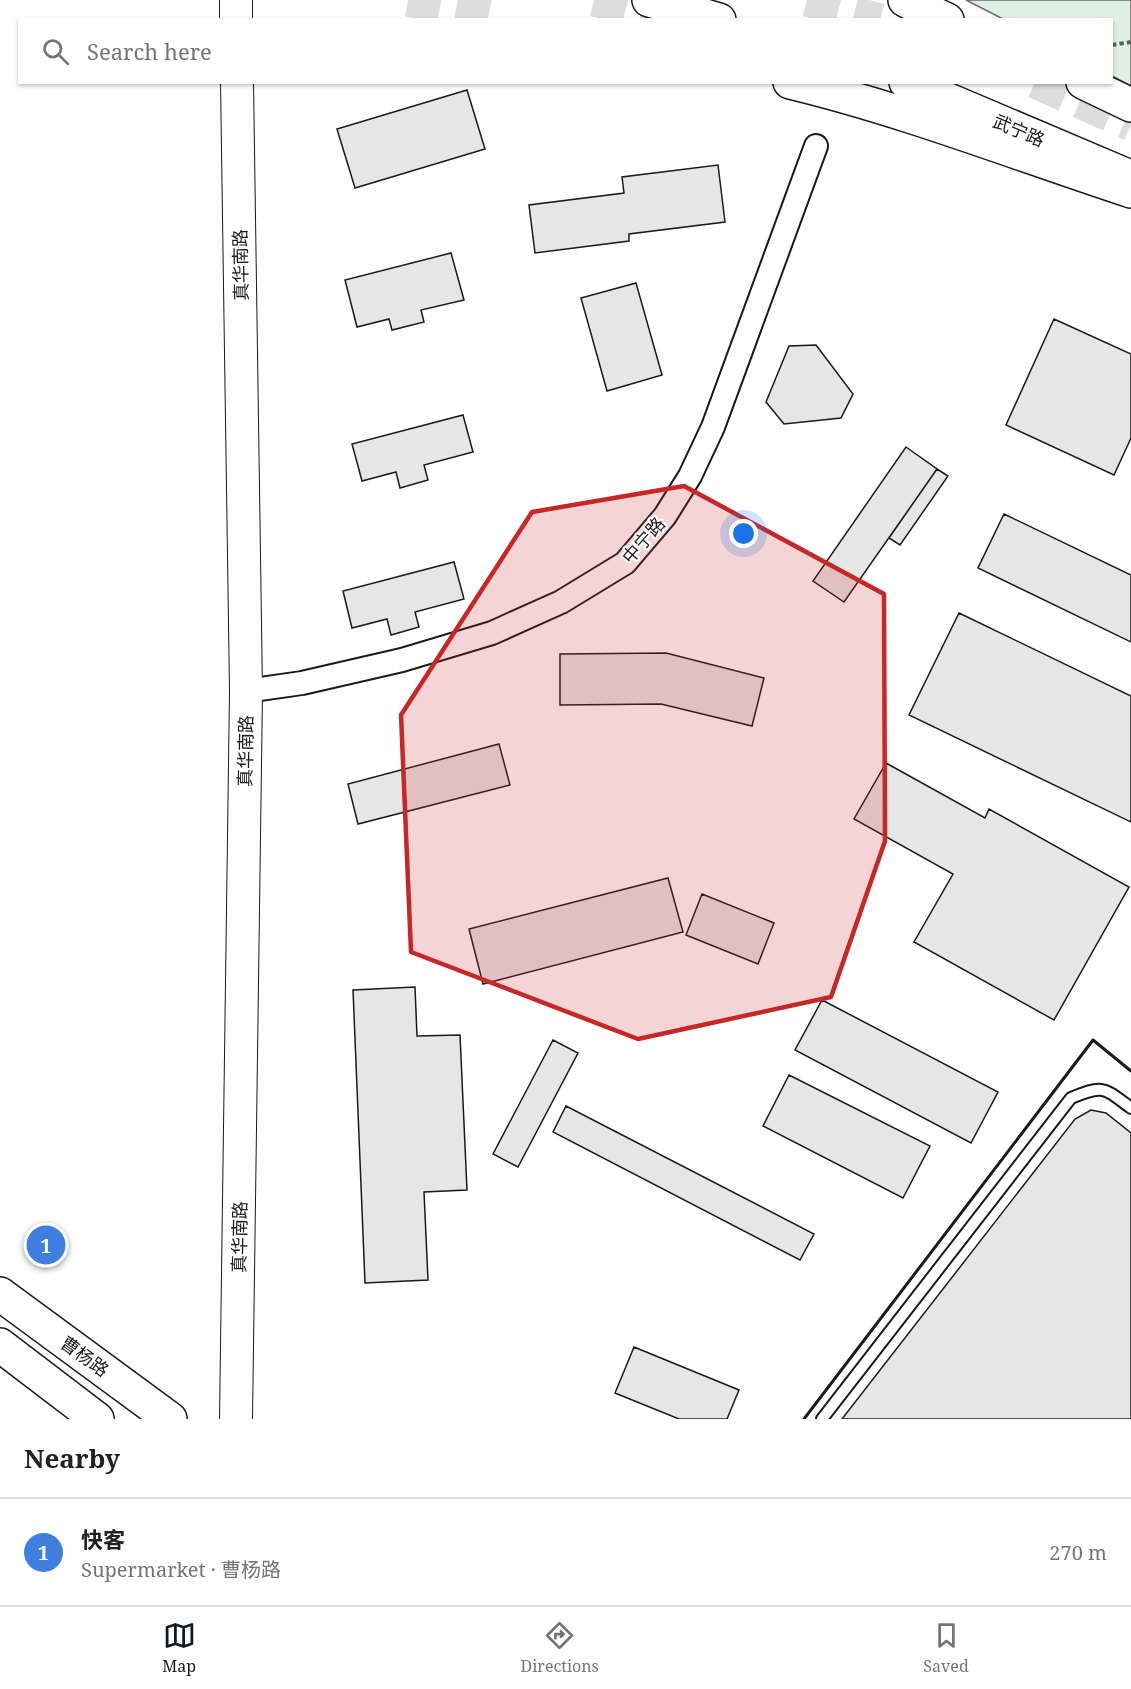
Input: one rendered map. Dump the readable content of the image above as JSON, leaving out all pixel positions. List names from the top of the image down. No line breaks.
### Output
{"streets":{"main road":["武宁路","真华南路","曹杨路"],"street":["中宁路"]},"crossings":[["真华南路","中宁路"]],"page":{"search":"Search here","pins":"1","heading":"Nearby","list":[{"mark":"1","name":"快客","note":"Supermarket · 曹杨路","value":"270 m"}],"nav":["Map","Directions","Saved"]}}
